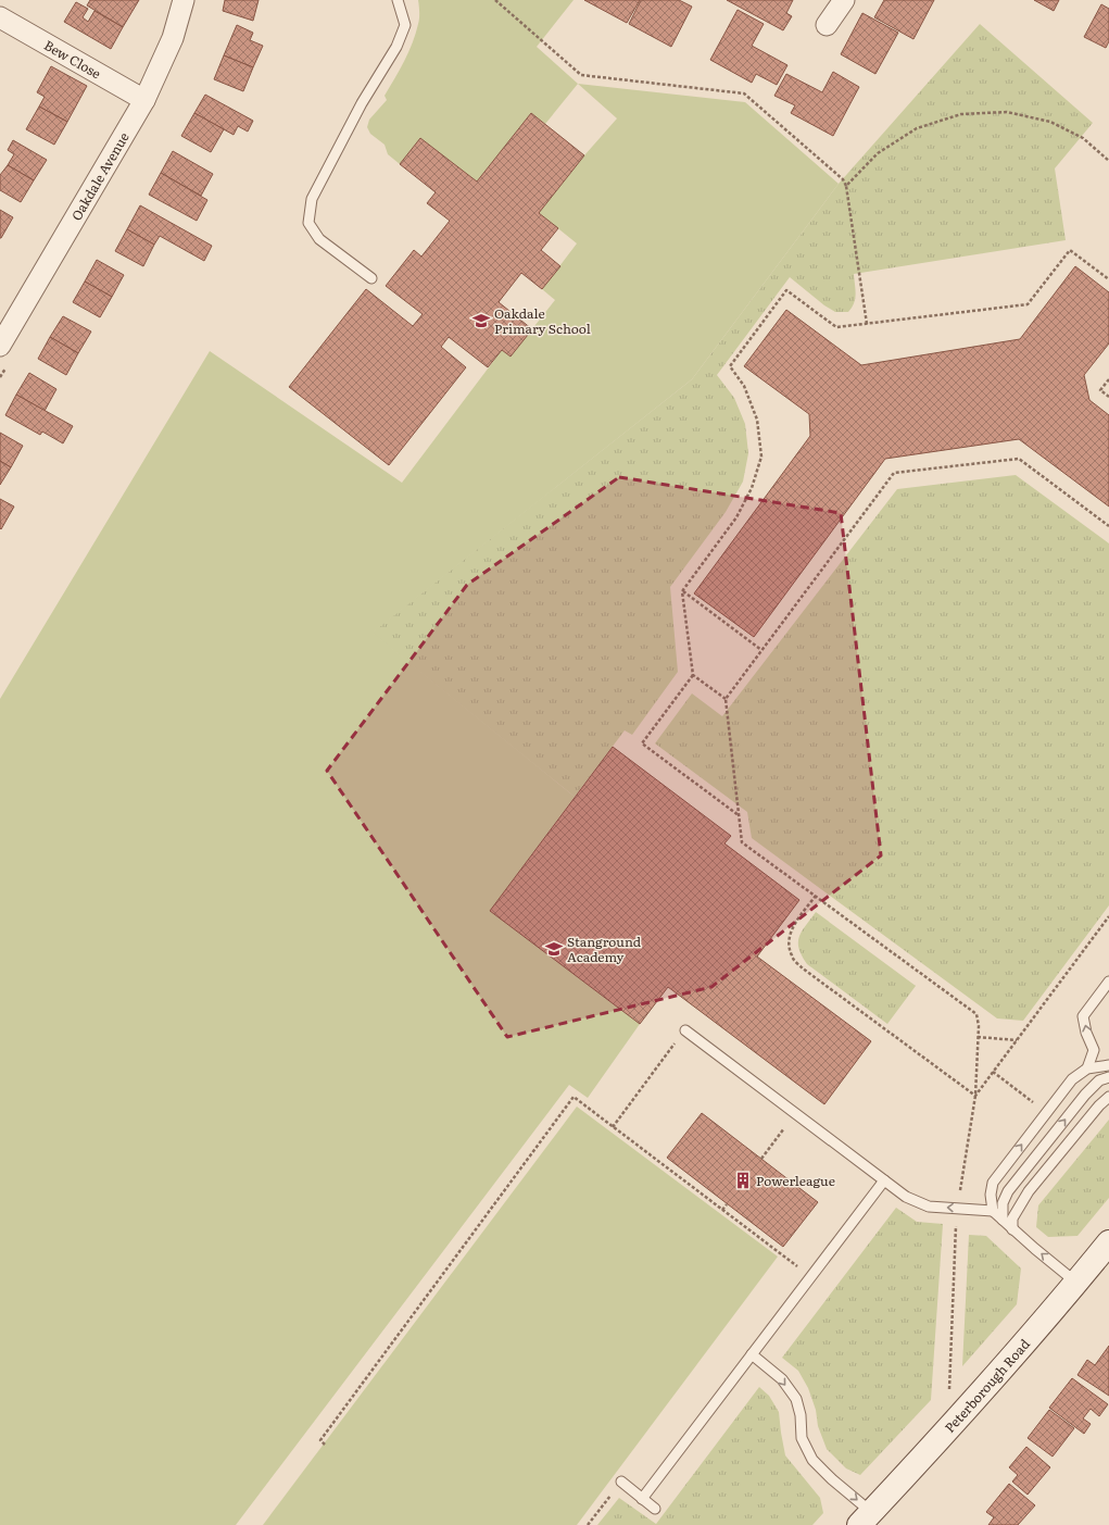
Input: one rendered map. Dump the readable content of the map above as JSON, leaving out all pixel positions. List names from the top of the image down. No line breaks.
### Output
{"streets":{"main road":["Peterborough Road"],"street":["Bew Close","Oakdale Avenue"]},"crossings":[["Bew Close","Oakdale Avenue"]],"places":{"school or university":["Oakdale Primary School","Stanground Academy"],"building":["Powerleague"]}}
